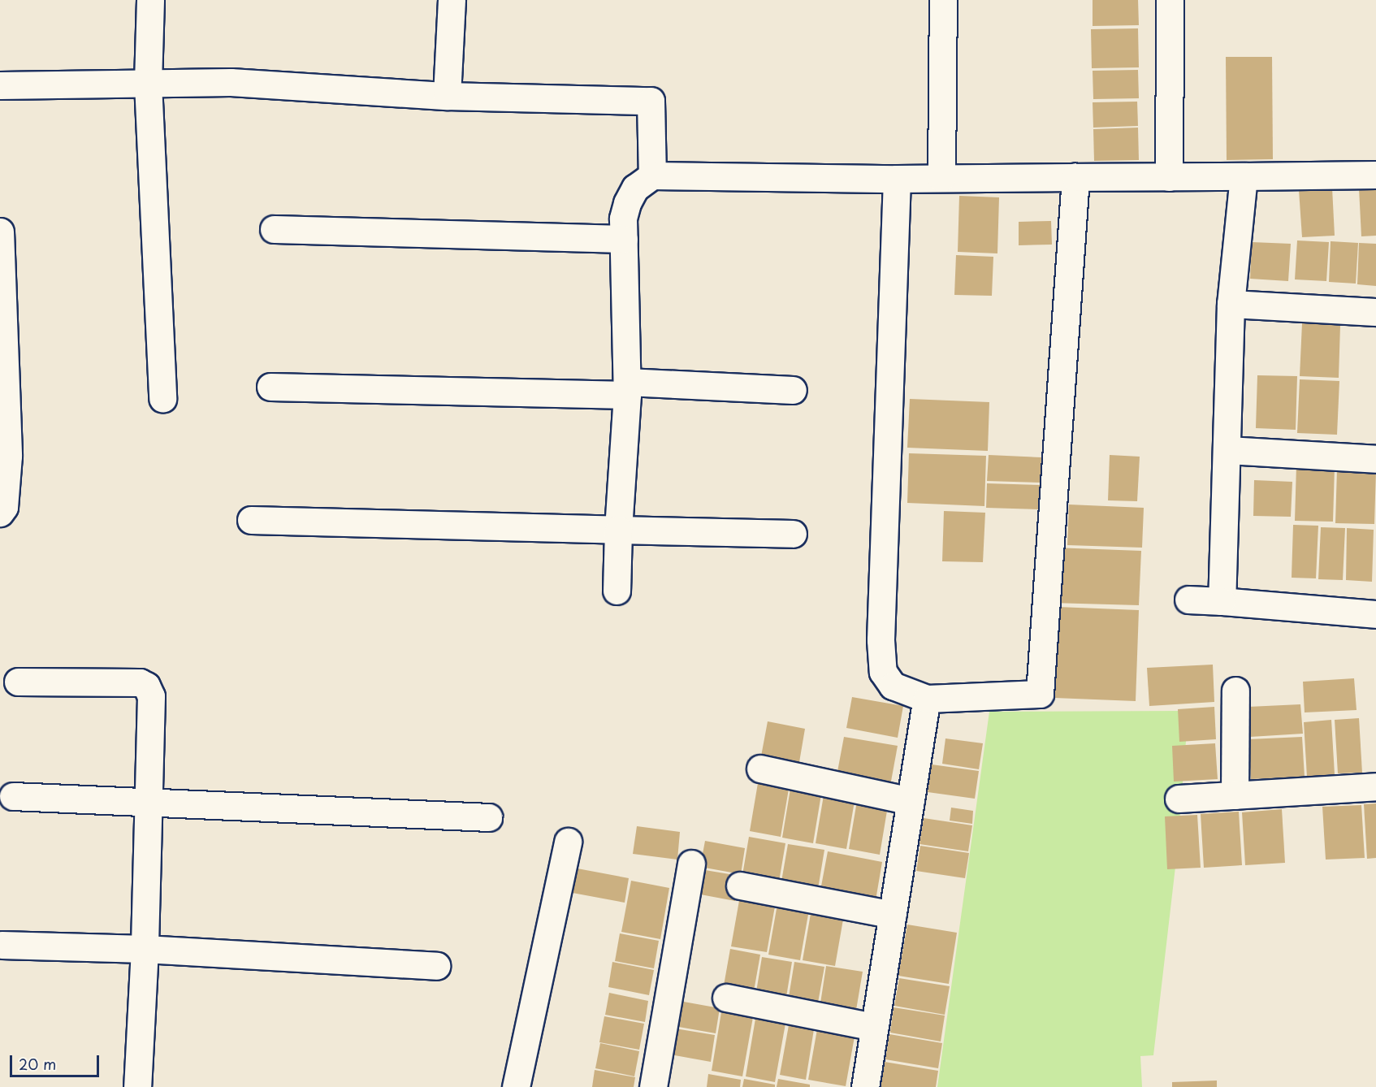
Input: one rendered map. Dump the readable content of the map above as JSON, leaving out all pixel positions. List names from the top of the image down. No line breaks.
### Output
{"scale_bar":"20 m"}
